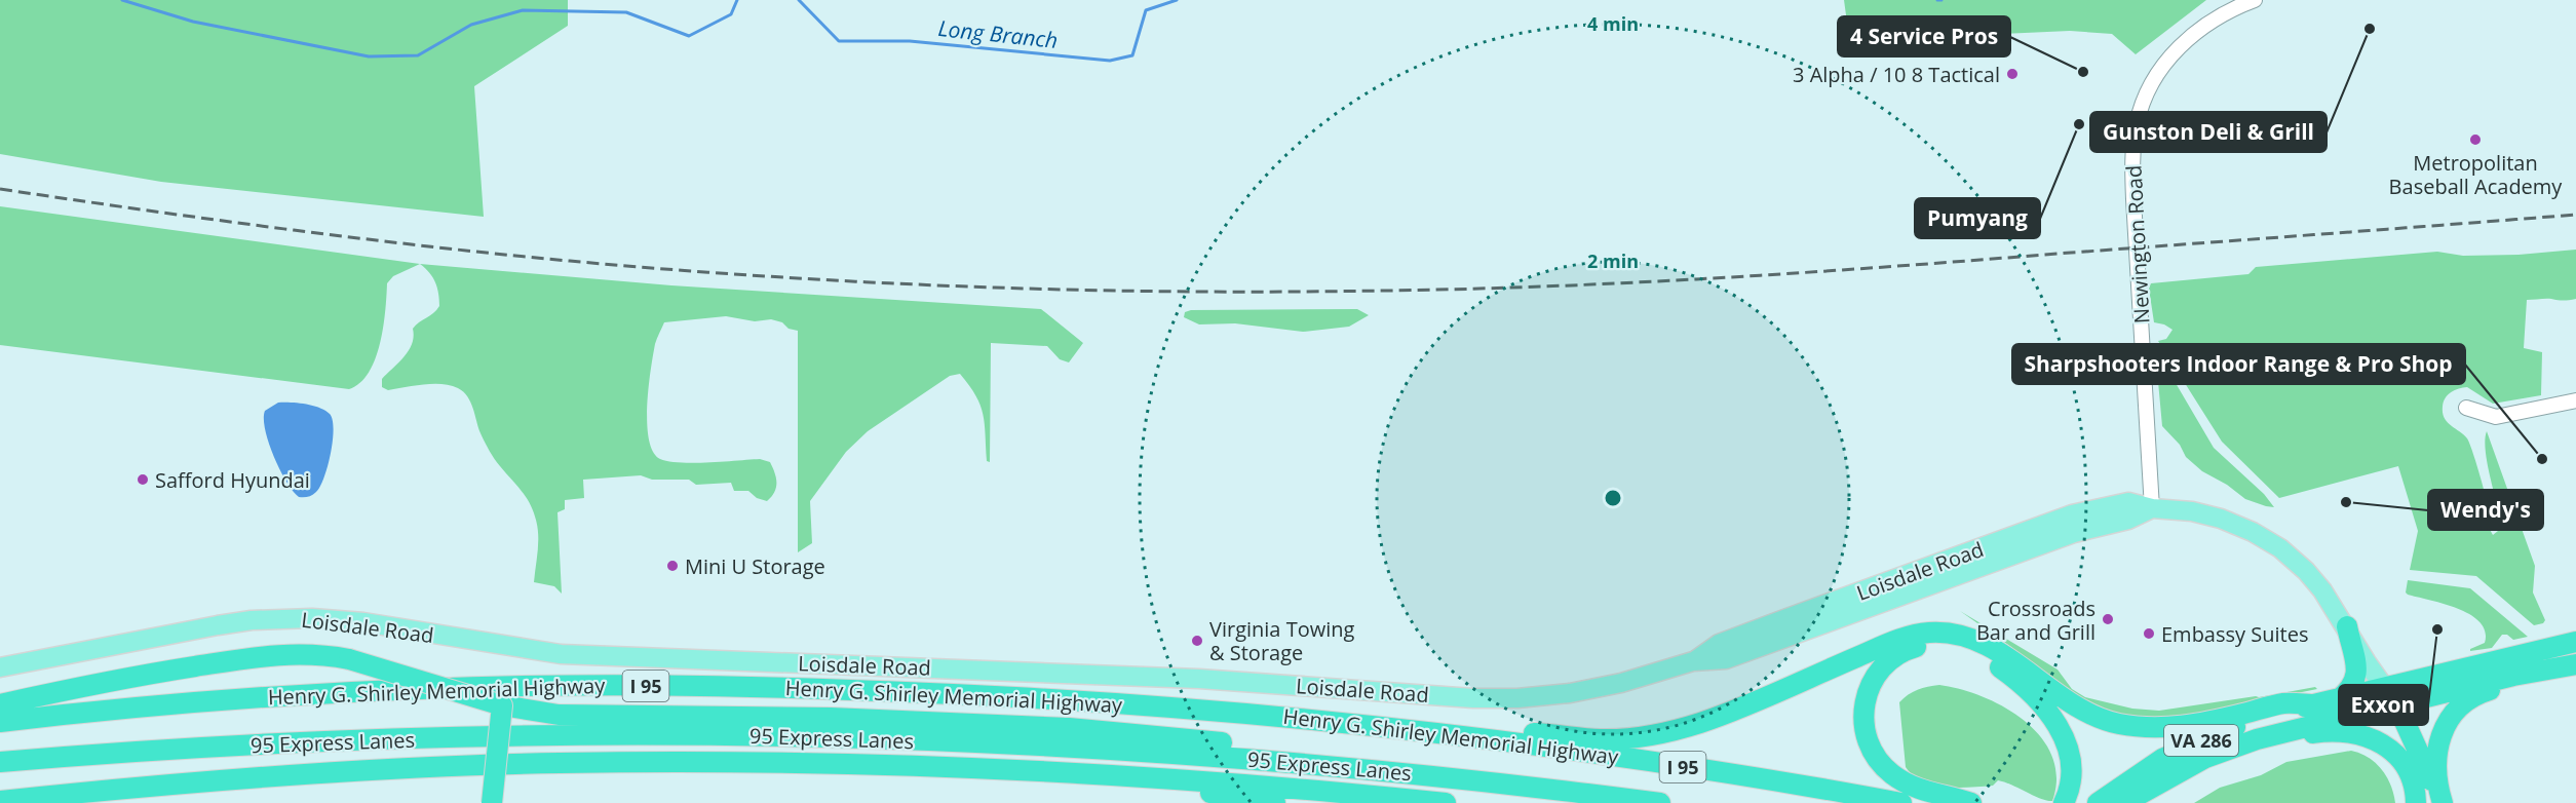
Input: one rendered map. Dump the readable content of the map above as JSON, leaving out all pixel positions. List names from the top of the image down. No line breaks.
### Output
{"streets":{"highway":["I 95","Henry G. Shirley Memorial Highway","95 Express Lanes","VA 286"],"main road":["Loisdale Road"],"street":["Newington Road"]},"crossings":[["Newington Road","Loisdale Road"],["Loisdale Road","VA 286"]],"water":["Long Branch"],"places":["Gunston Deli & Grill","4 Service Pros","3 Alpha / 10 8 Tactical","Pumyang","Metropolitan Baseball Academy","Sharpshooters Indoor Range & Pro Shop","Safford Hyundai","Wendy's","Mini U Storage","Crossroads Bar and Grill","Exxon","Embassy Suites","Virginia Towing & Storage"],"rings":["4 min","2 min"]}
